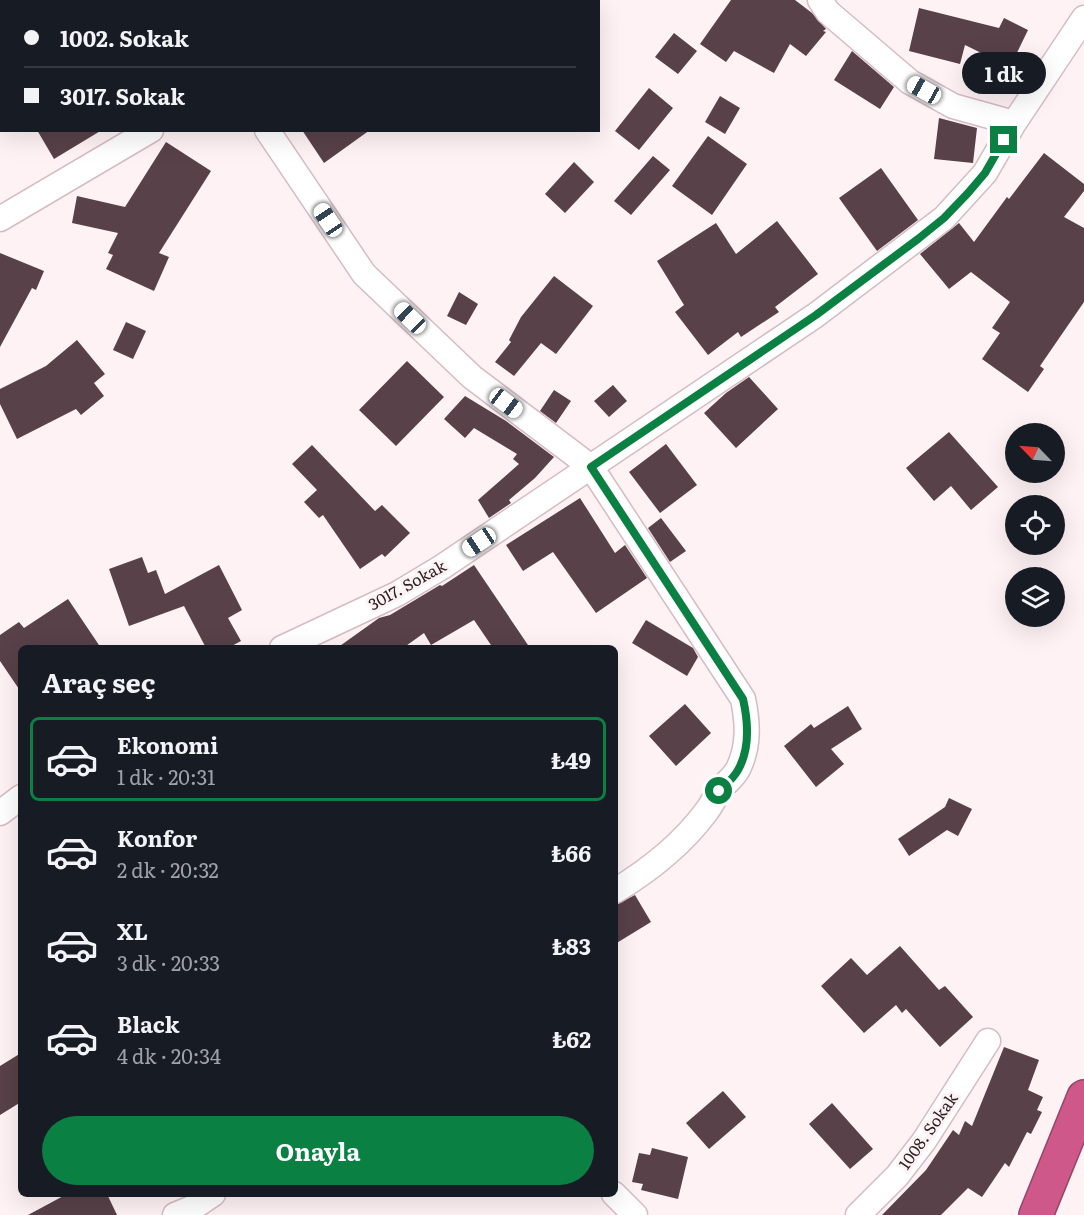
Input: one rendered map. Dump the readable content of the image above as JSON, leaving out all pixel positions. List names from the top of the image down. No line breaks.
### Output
{"streets":{"street":["3017. Sokak","1008. Sokak"]},"north":"top left","page":{"banner":["1002. Sokak","3017. Sokak"],"bubble":"1 dk","heading":"Araç seç","list":[{"name":"Ekonomi","note":"1 dk · 20:31","value":"₺49"},{"name":"Konfor","note":"2 dk · 20:32","value":"₺66"},{"name":"XL","note":"3 dk · 20:33","value":"₺83"},{"name":"Black","note":"4 dk · 20:34","value":"₺62"}],"buttons":"Onayla"}}
